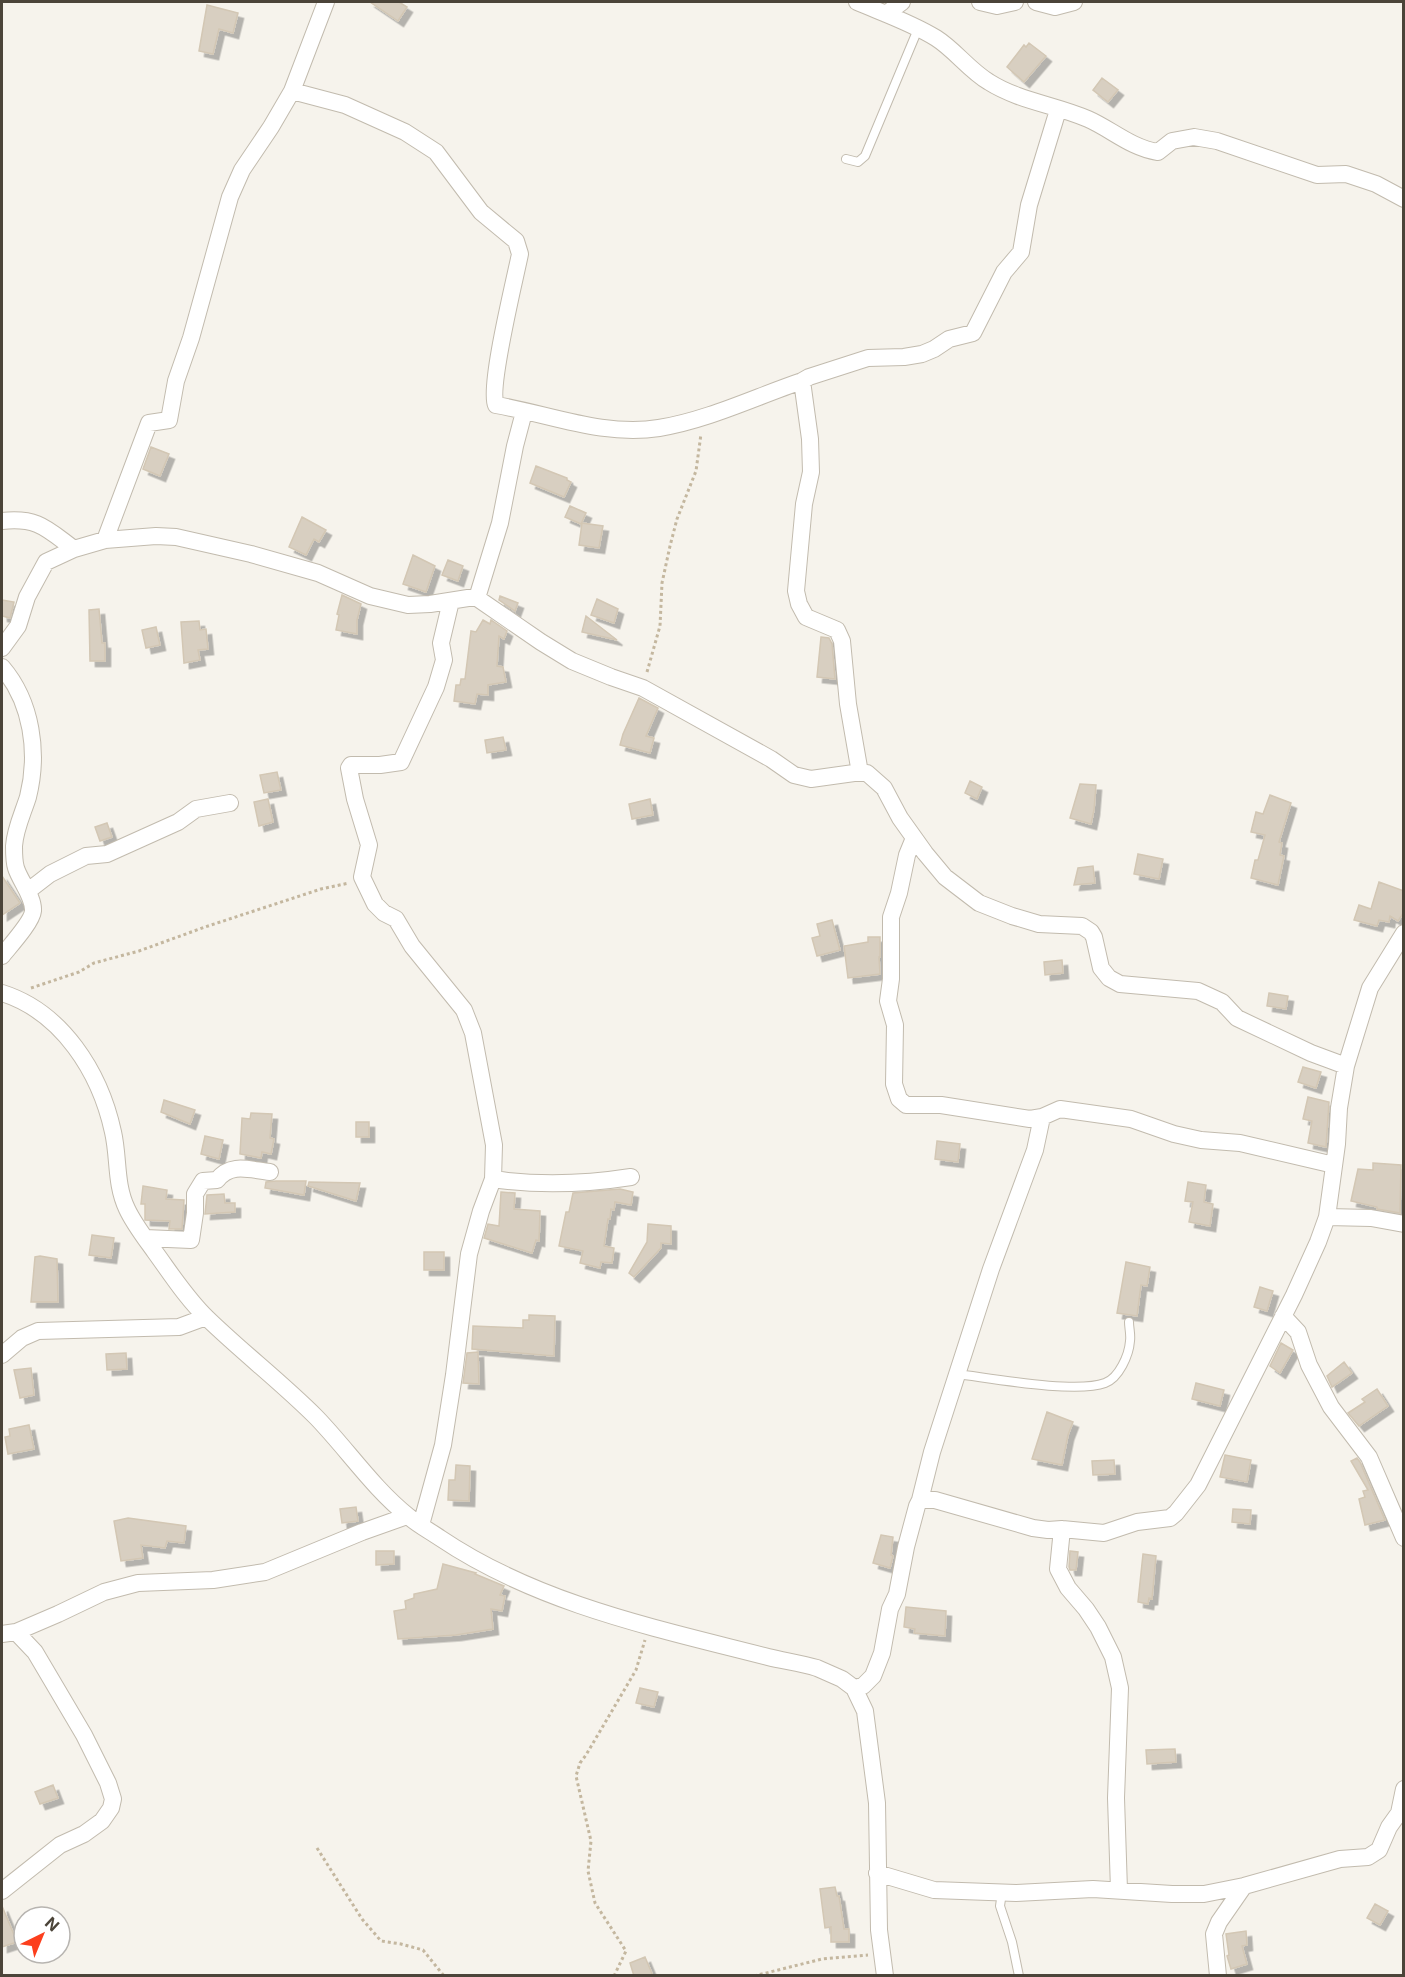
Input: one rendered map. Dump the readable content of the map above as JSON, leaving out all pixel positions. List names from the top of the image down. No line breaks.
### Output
{"north":"top right"}
